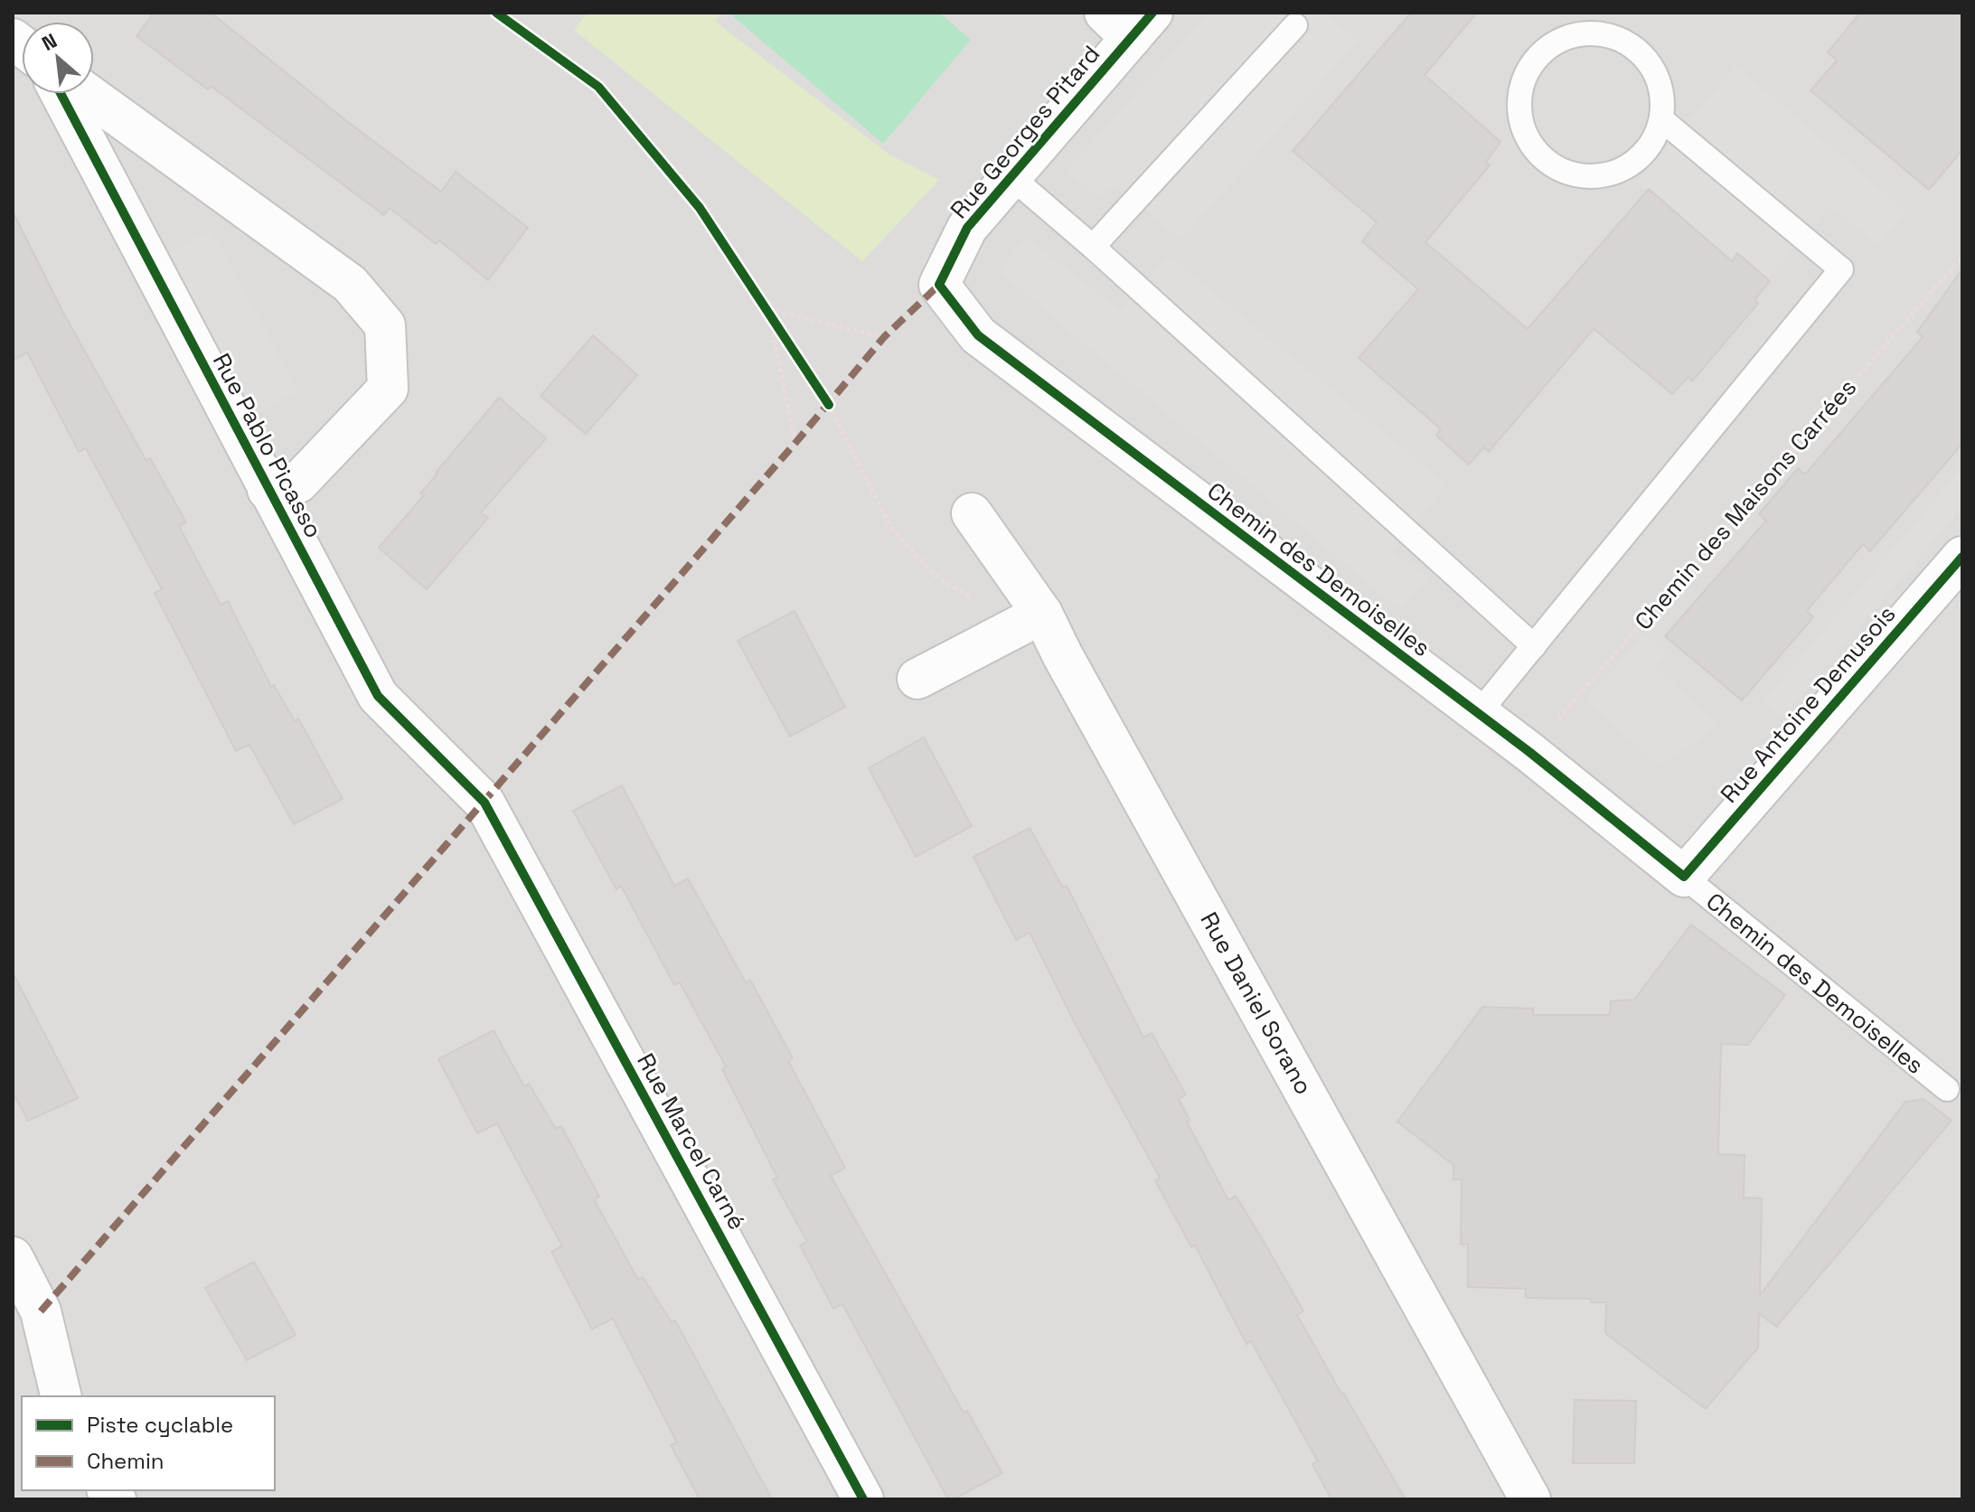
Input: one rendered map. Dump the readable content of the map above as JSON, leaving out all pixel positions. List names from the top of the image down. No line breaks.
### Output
{"streets":{"street":["Rue Georges Pitard","Rue Pablo Picasso","Chemin des Demoiselles","Rue Antoine Demusois","Rue Daniel Sorano","Rue Marcel Carné"],"path":["Chemin des Maisons Carrées"]},"crossings":[["Rue Georges Pitard","Chemin des Demoiselles"],["Rue Pablo Picasso","Rue Marcel Carné"],["Chemin des Maisons Carrées","Chemin des Demoiselles"],["Chemin des Demoiselles","Rue Antoine Demusois"]],"legend":["Piste cyclable","Chemin"],"north":"top left"}
